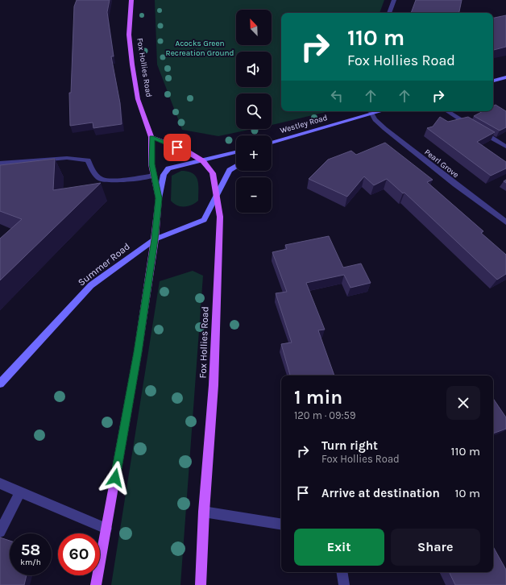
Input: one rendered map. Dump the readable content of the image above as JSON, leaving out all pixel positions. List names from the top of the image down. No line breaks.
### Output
{"streets":{"main road":["Fox Hollies Road","Westley Road","Summer Road"],"street":["Pearl Grove"]},"crossings":[["Fox Hollies Road","Summer Road"],["Westley Road","Pearl Grove"]],"parks":["Acocks Green Recreation Ground"],"north":"top left","page":{"map_buttons":["+","−"],"turn":["110 m","Fox Hollies Road"],"heading":["1 min","120 m · 09:59"],"list":[{"name":"Turn right","note":"Fox Hollies Road","value":"110 m"},{"name":"Arrive at destination","value":"10 m"}],"buttons":["Exit","Share"],"speed":"58 km/h","limit":"60"}}
